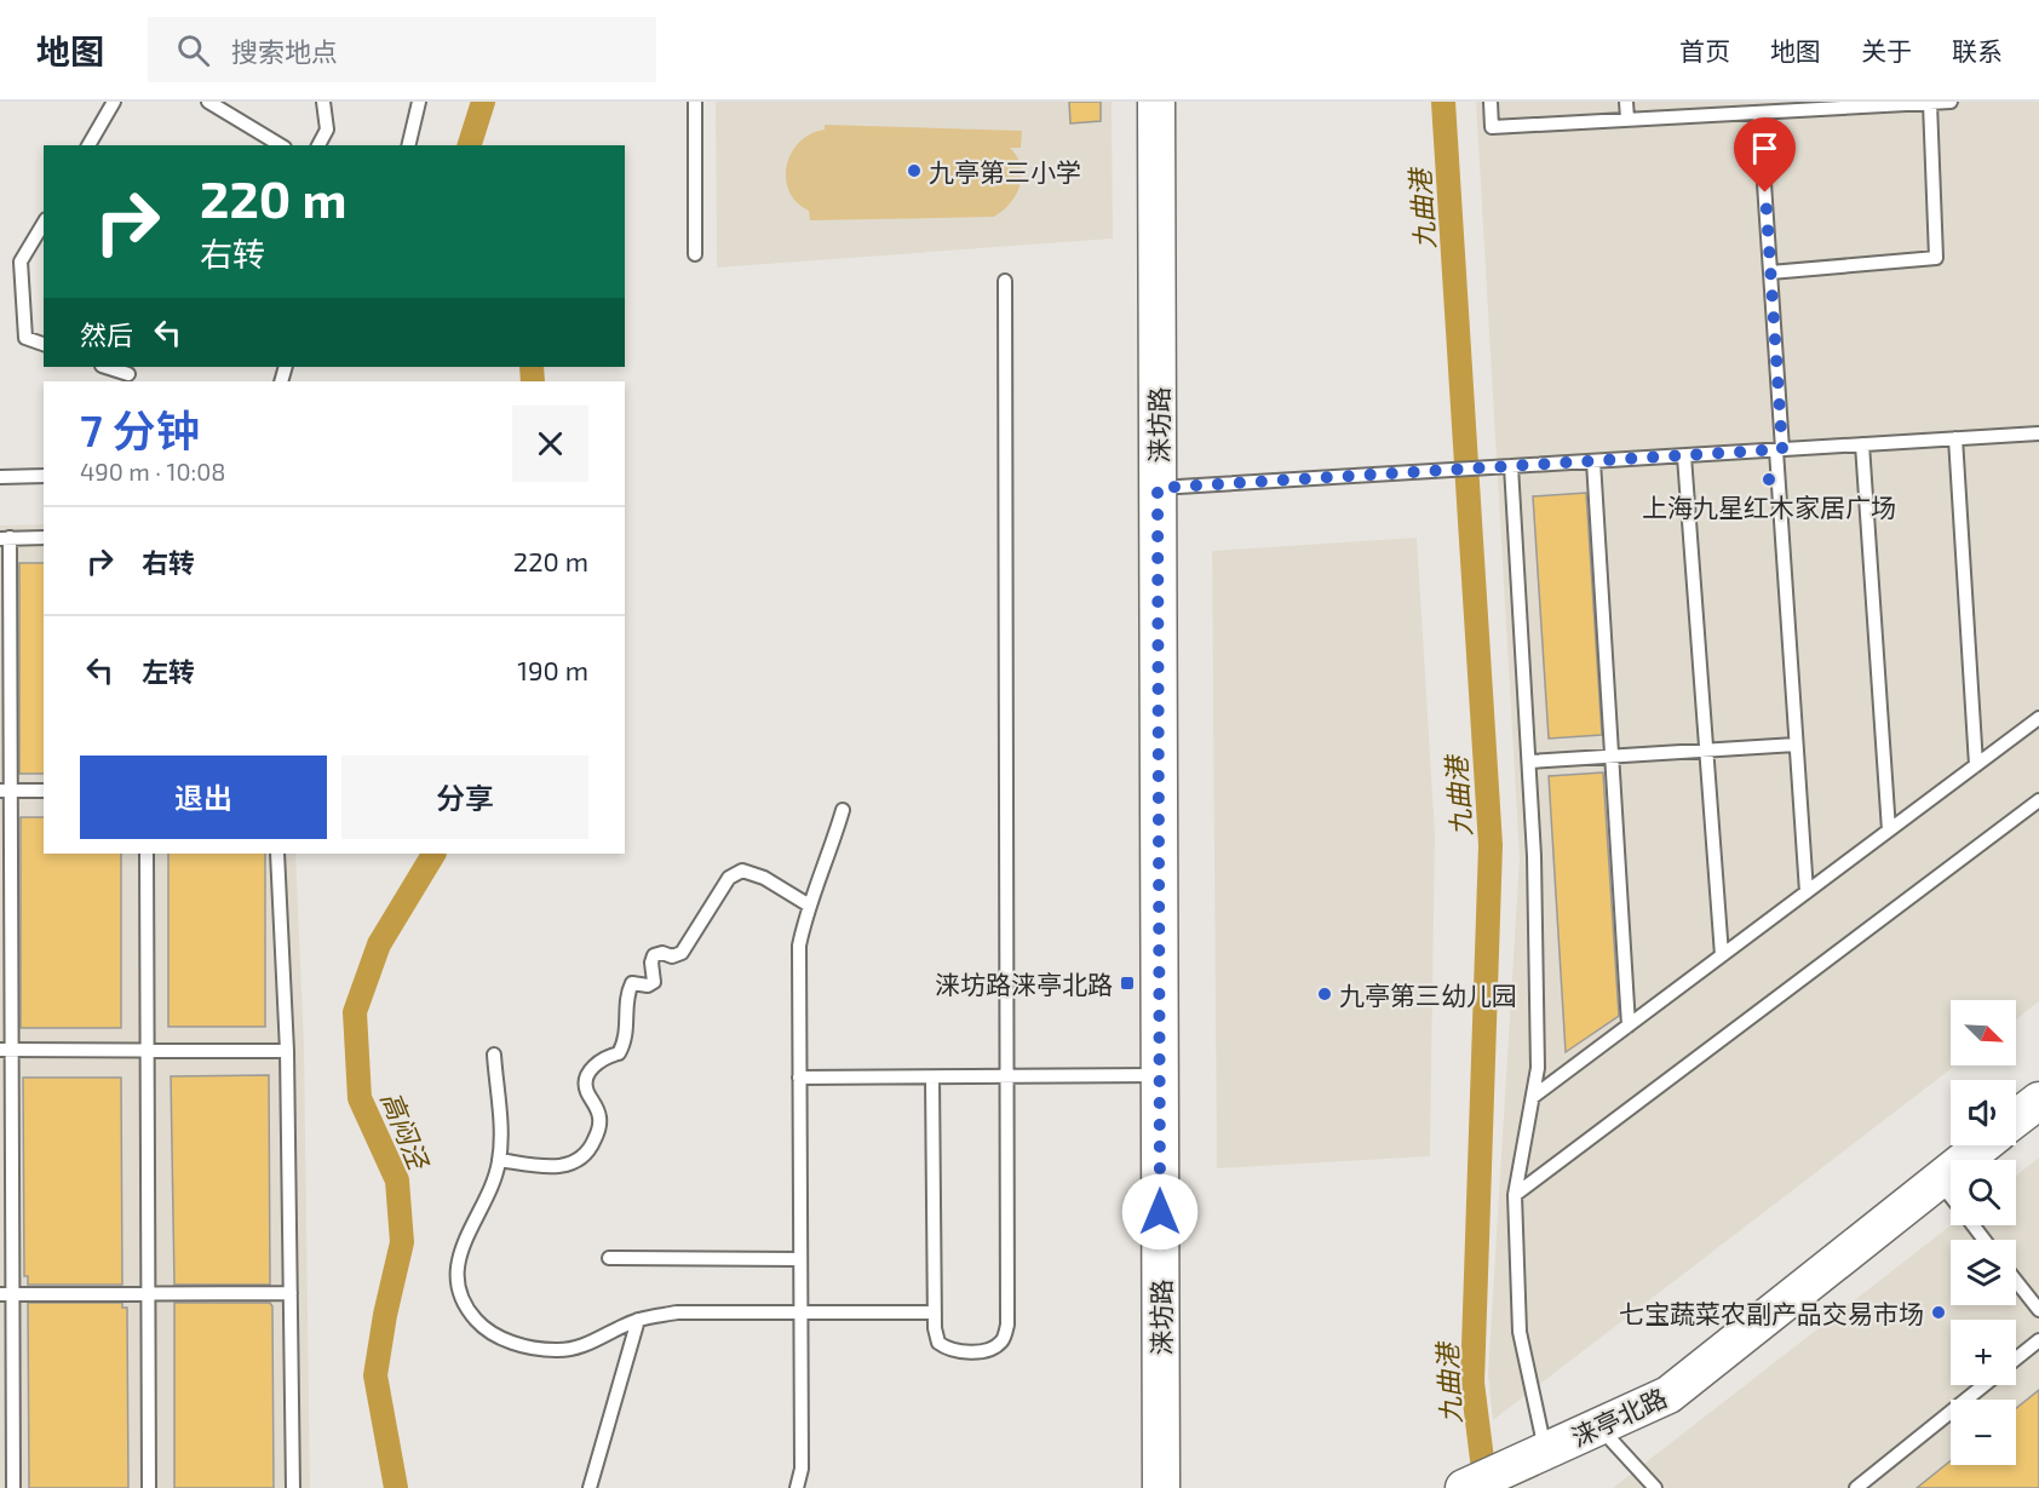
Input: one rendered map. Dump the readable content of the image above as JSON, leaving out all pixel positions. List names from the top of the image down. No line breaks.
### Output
{"streets":{"street":["涞坊路","涞亭北路"]},"water":["九曲港","高闷泾"],"places":{"other":["九亭第三小学","上海九星红木家居广场","九亭第三幼儿园","七宝蔬菜农副产品交易市场"],"transit":["涞坊路涞亭北路"]},"north":"bottom right","page":{"header":"地图","search":"搜索地点","nav":["首页","地图","关于","联系"],"turn":["220 m","右转"],"then":"然后","heading":["7 分钟","490 m · 10:08"],"list":[{"name":"右转","value":"220 m"},{"name":"左转","value":"190 m"}],"buttons":["退出","分享"],"map_buttons":["+","−"]}}
